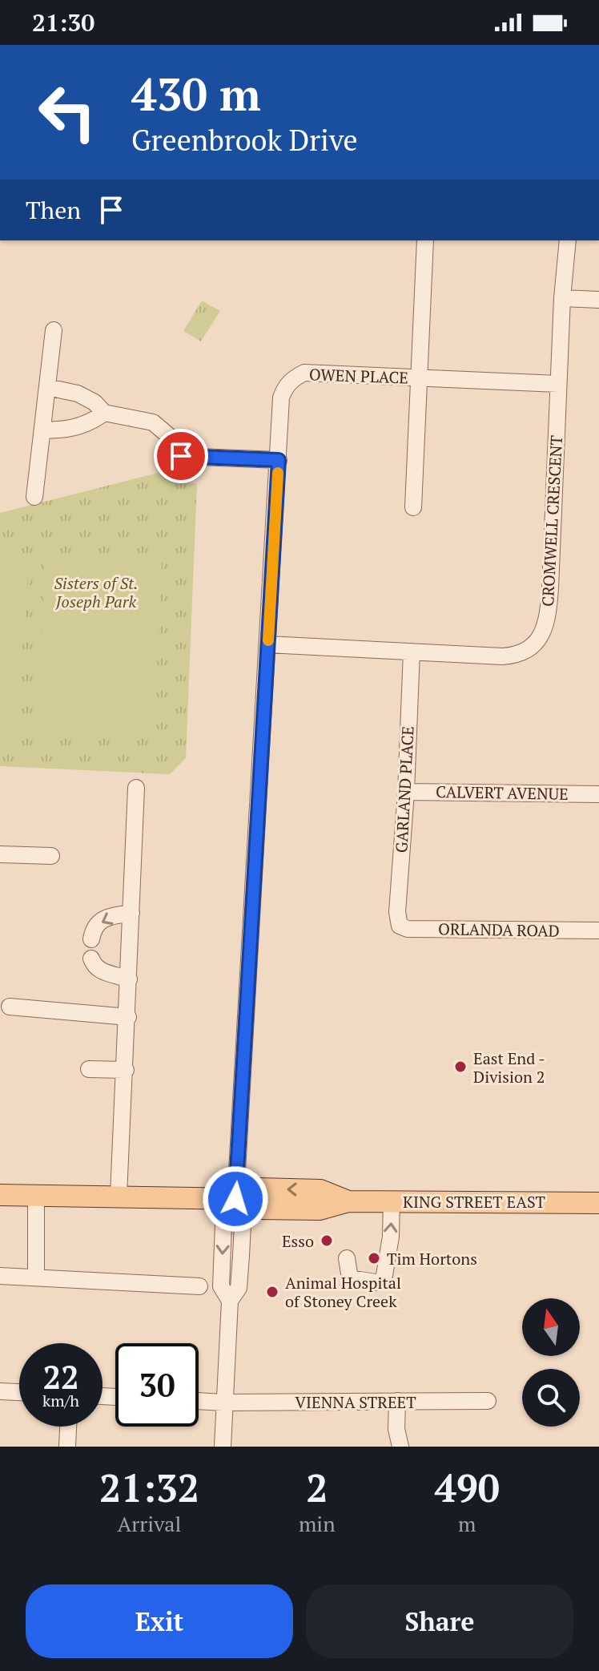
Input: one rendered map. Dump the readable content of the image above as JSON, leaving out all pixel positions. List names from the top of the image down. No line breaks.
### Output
{"streets":{"main road":["KING STREET EAST"],"street":["OWEN PLACE","CROMWELL CRESCENT","GARLAND PLACE","CALVERT AVENUE","ORLANDA ROAD","VIENNA STREET"]},"crossings":[["OWEN PLACE","CROMWELL CRESCENT"],["OWEN PLACE","KING STREET EAST"],["OWEN PLACE","VIENNA STREET"],["CROMWELL CRESCENT","GARLAND PLACE"],["GARLAND PLACE","CALVERT AVENUE"],["GARLAND PLACE","ORLANDA ROAD"]],"parks":["Sisters of St. Joseph Park"],"places":["East End - Division 2","Esso","Tim Hortons","Animal Hospital of Stoney Creek"],"north":"top","page":{"status":"21:30","turn":["430 m","Greenbrook Drive"],"then":"Then","speed":"22 km/h","limit":"30","eta":["21:32","Arrival","2","min","490","m"],"buttons":["Exit","Share"]}}
